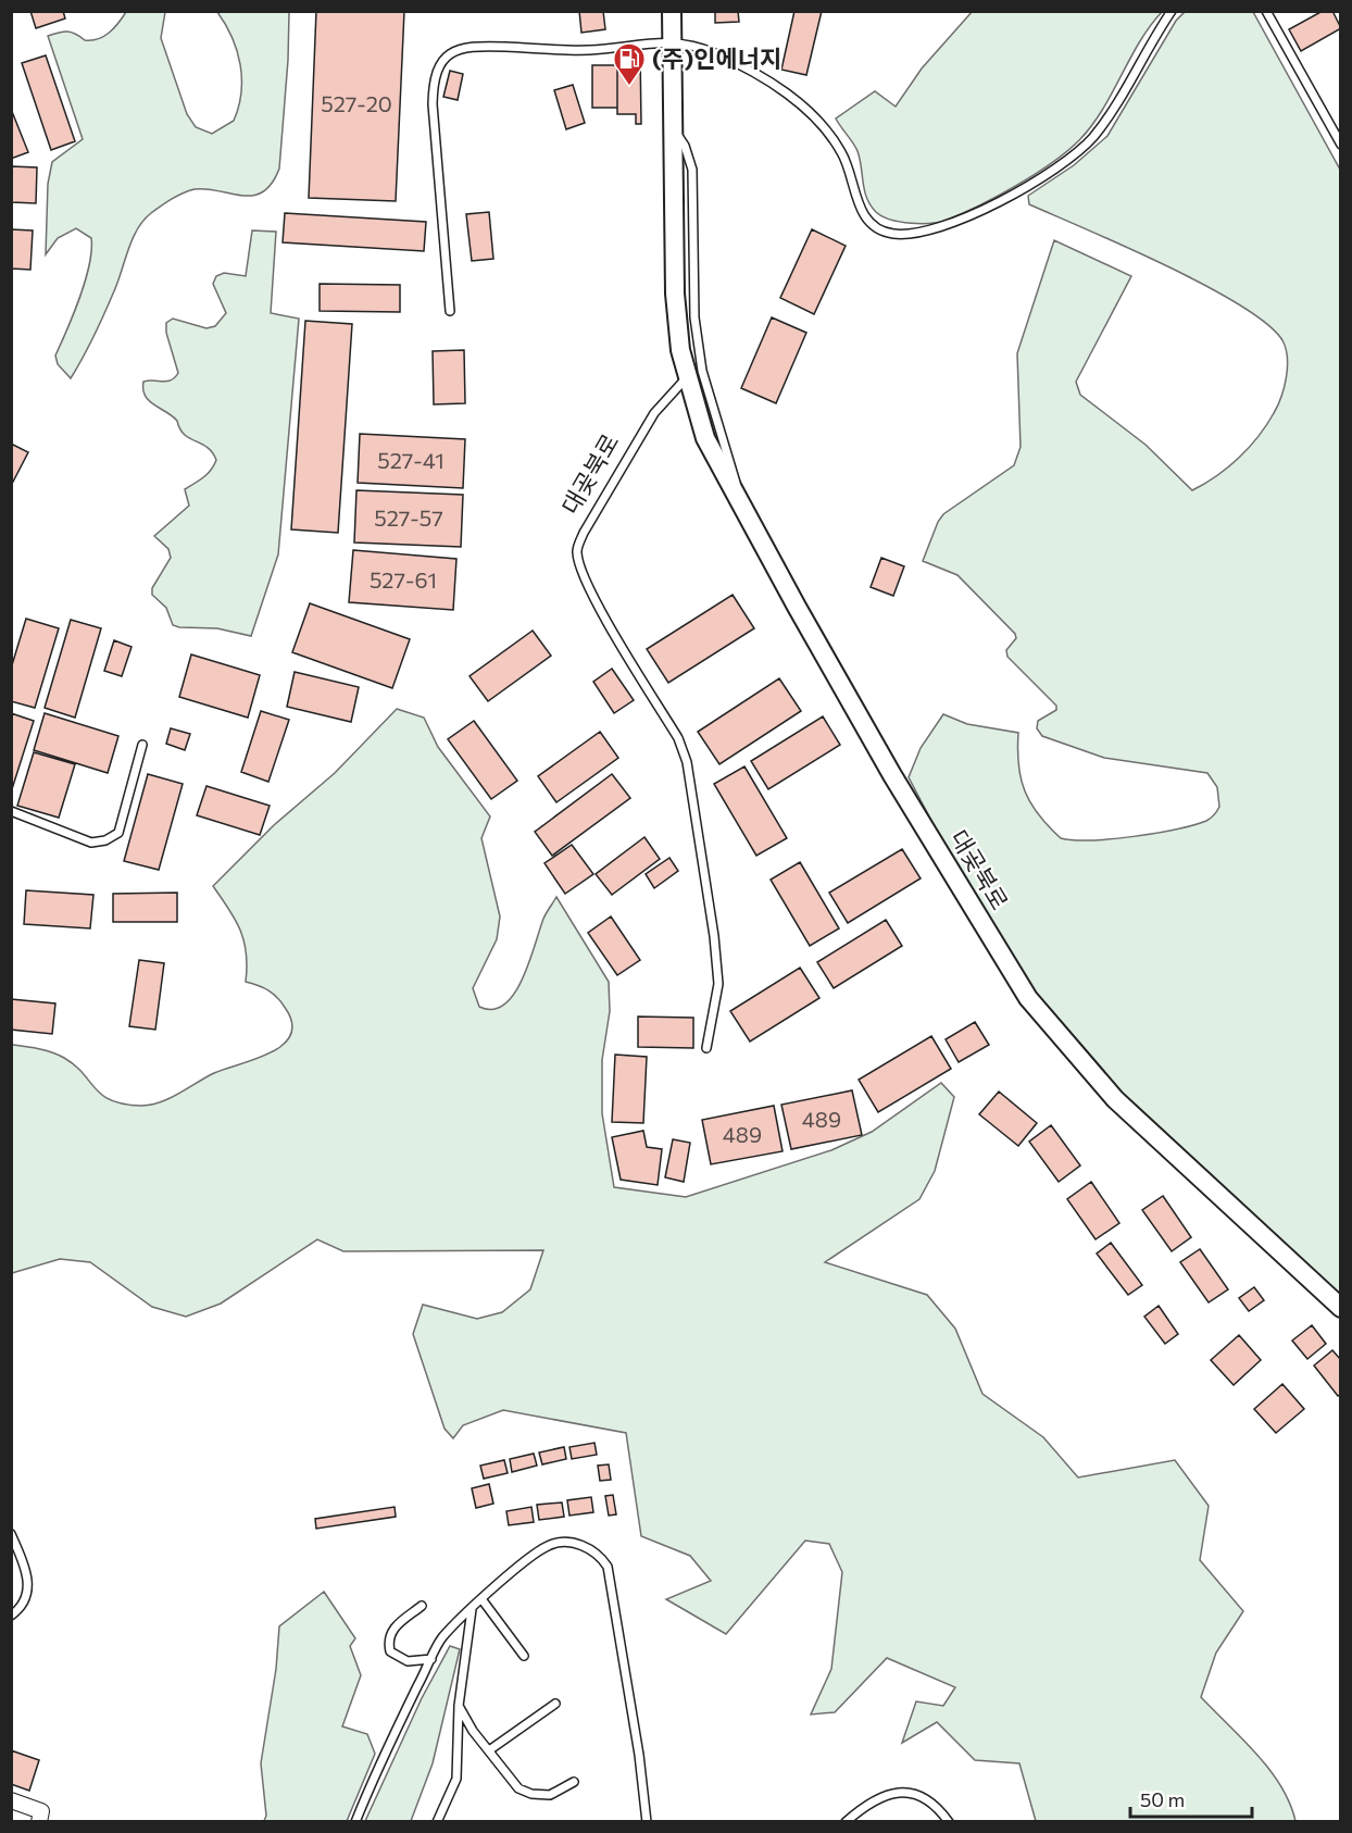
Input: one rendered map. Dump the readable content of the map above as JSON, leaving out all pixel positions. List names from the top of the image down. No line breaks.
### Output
{"streets":{"street":["대곶북로"]},"places":{"fuel station":["(주)인에너지"]},"house_numbers":["527-20","527-41","527-57","527-61","489","489"],"scale_bar":"50 m"}
